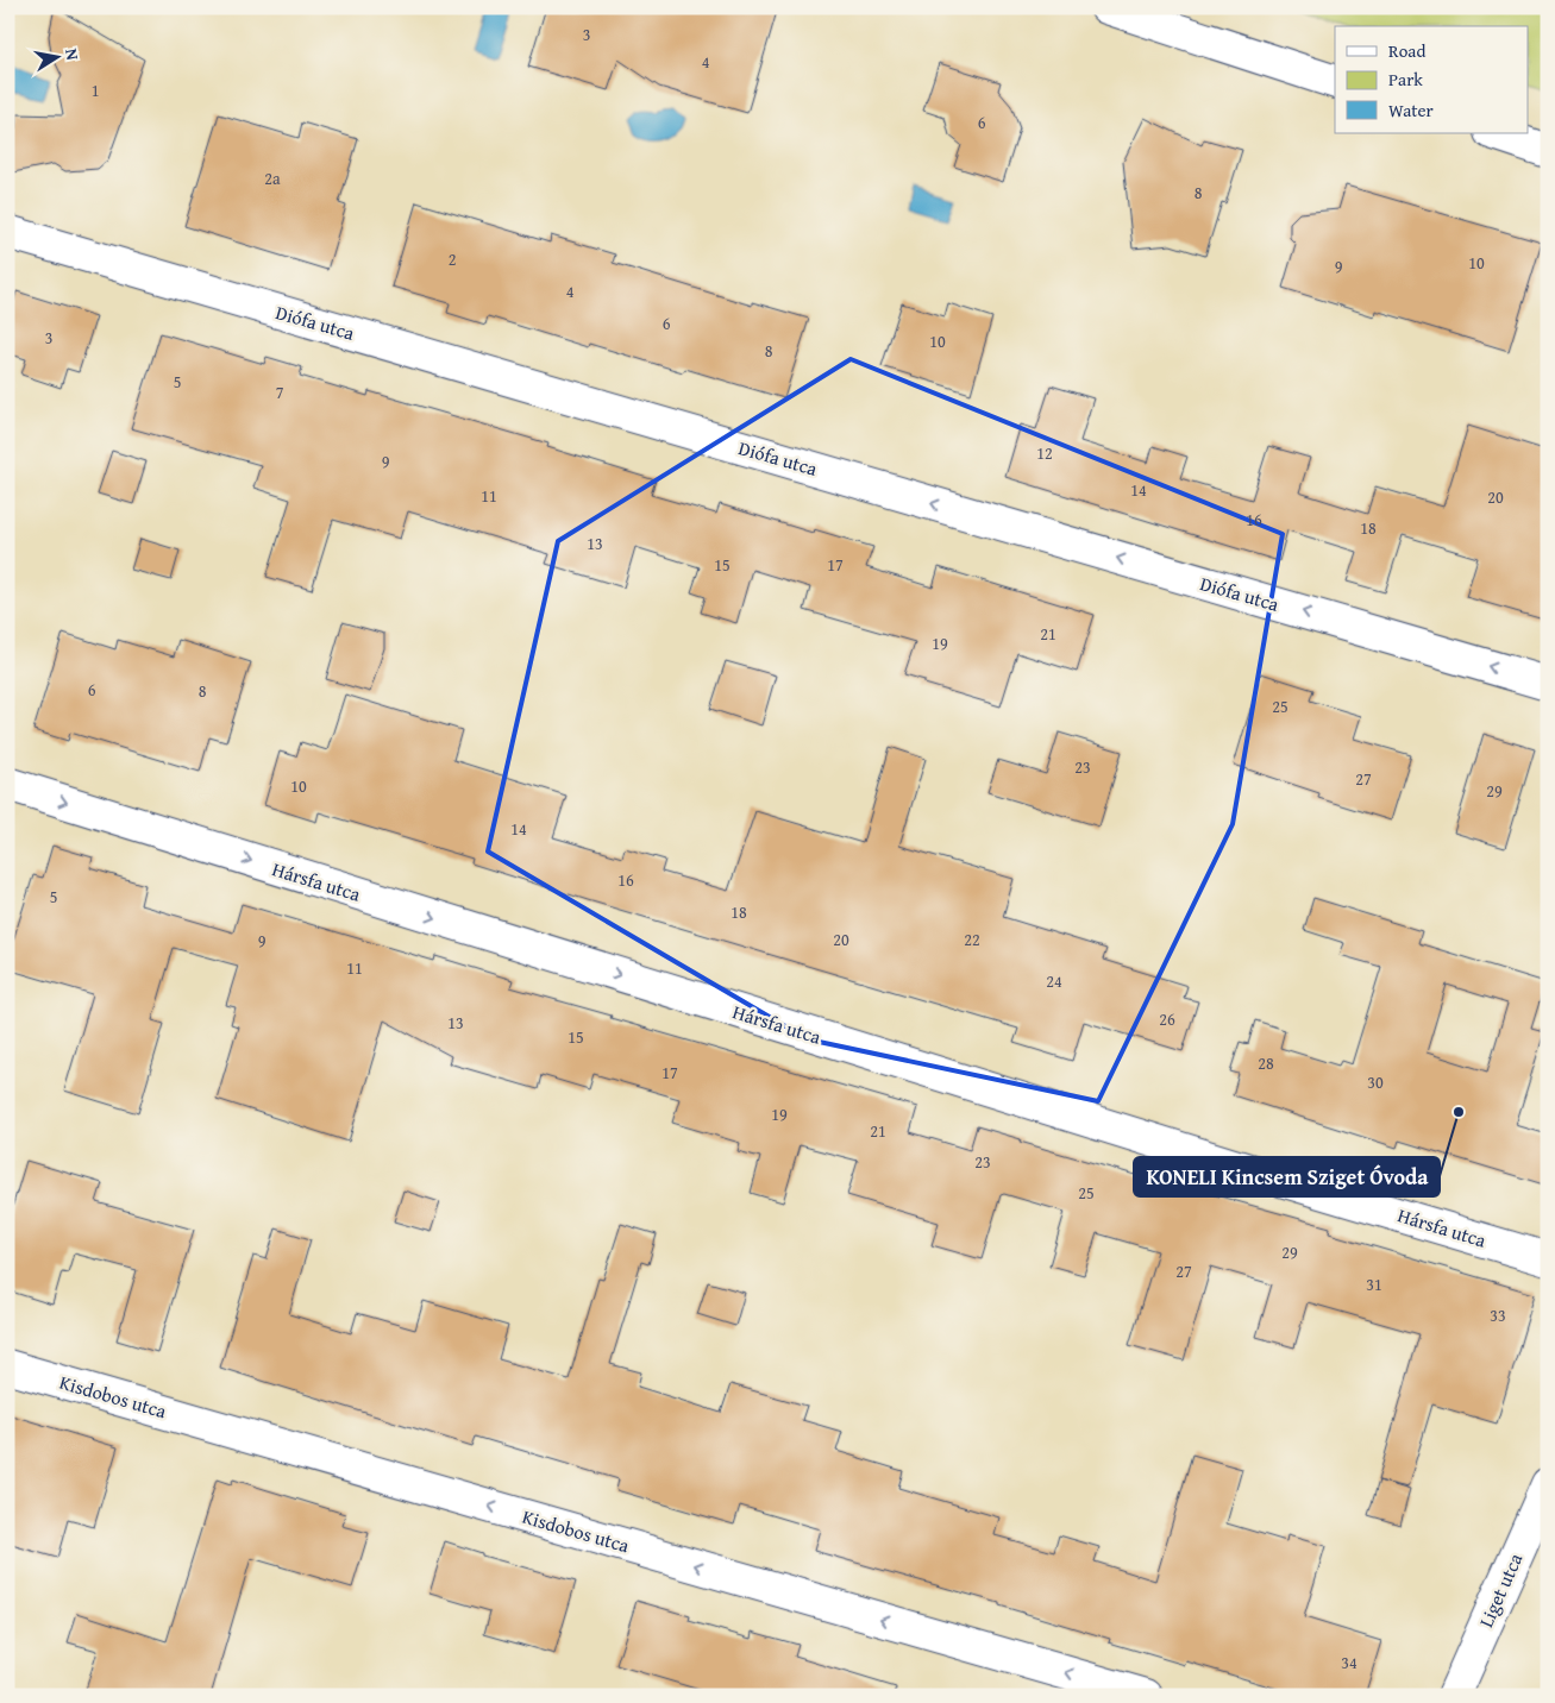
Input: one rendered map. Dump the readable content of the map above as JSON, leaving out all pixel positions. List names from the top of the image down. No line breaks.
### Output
{"streets":{"street":["Diófa utca","Hársfa utca","Kisdobos utca","Liget utca"]},"one_way":["Diófa utca","Hársfa utca","Kisdobos utca"],"places":["KONELI Kincsem Sziget Óvoda"],"house_numbers":["3","4","1","6","2a","8","2","10","9","4","6","3","10","8","5","7","12","9","14","11","20","16","18","13","15","17","21","19","6","8","25","23","27","10","29","14","16","5","18","20","22","9","11","24","26","13","15","28","17","30","19","21","23","25","29","27","31","33","34"],"legend":["Road","Park","Water"],"north":"right"}
